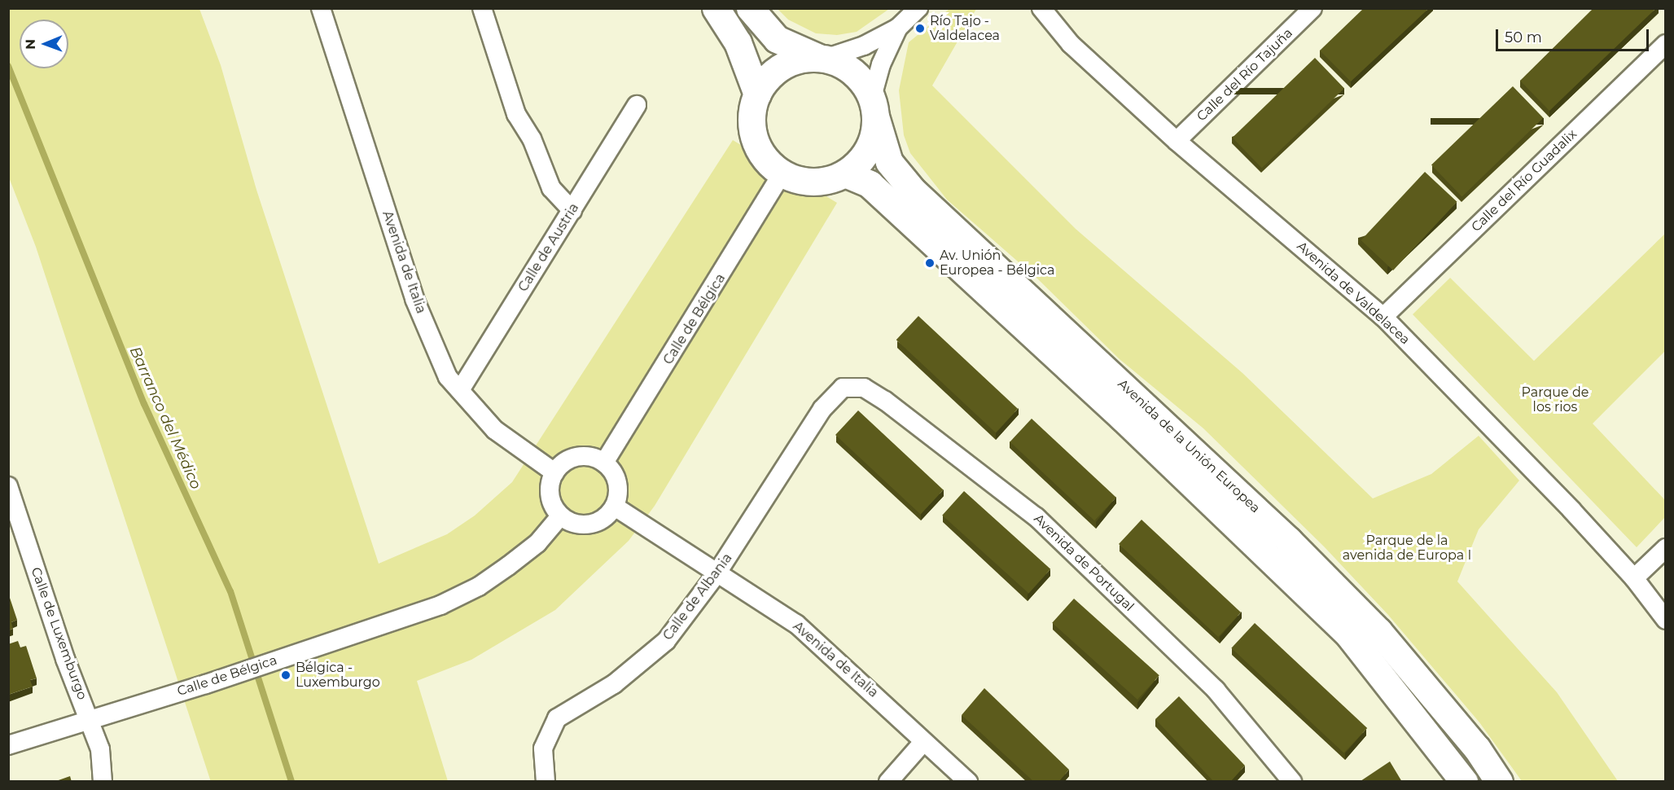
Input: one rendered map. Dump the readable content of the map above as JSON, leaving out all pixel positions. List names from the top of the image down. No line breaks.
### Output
{"streets":{"main road":["Avenida de la Unión Europea"],"street":["Calle del Río Tajuña","Calle del Río Guadalix","Calle de Austria","Avenida de Italia","Avenida de Valdelacea","Calle de Bélgica","Avenida de Portugal","Calle de Albania","Calle de Luxemburgo"]},"crossings":[["Calle del Río Tajuña","Avenida de Valdelacea"],["Calle del Río Guadalix","Avenida de Valdelacea"],["Calle de Austria","Avenida de Italia"],["Avenida de Italia","Calle de Bélgica"],["Avenida de Italia","Calle de Albania"],["Calle de Bélgica","Avenida de la Unión Europea"],["Calle de Bélgica","Calle de Luxemburgo"],["Avenida de Portugal","Calle de Albania"]],"water":["Barranco del Médico"],"parks":["Parque de los rios","Parque de la avenida de Europa I"],"places":["Río Tajo - Valdelacea","Av. Unión Europea - Bélgica","Bélgica - Luxemburgo"],"scale_bar":"50 m","north":"left"}
